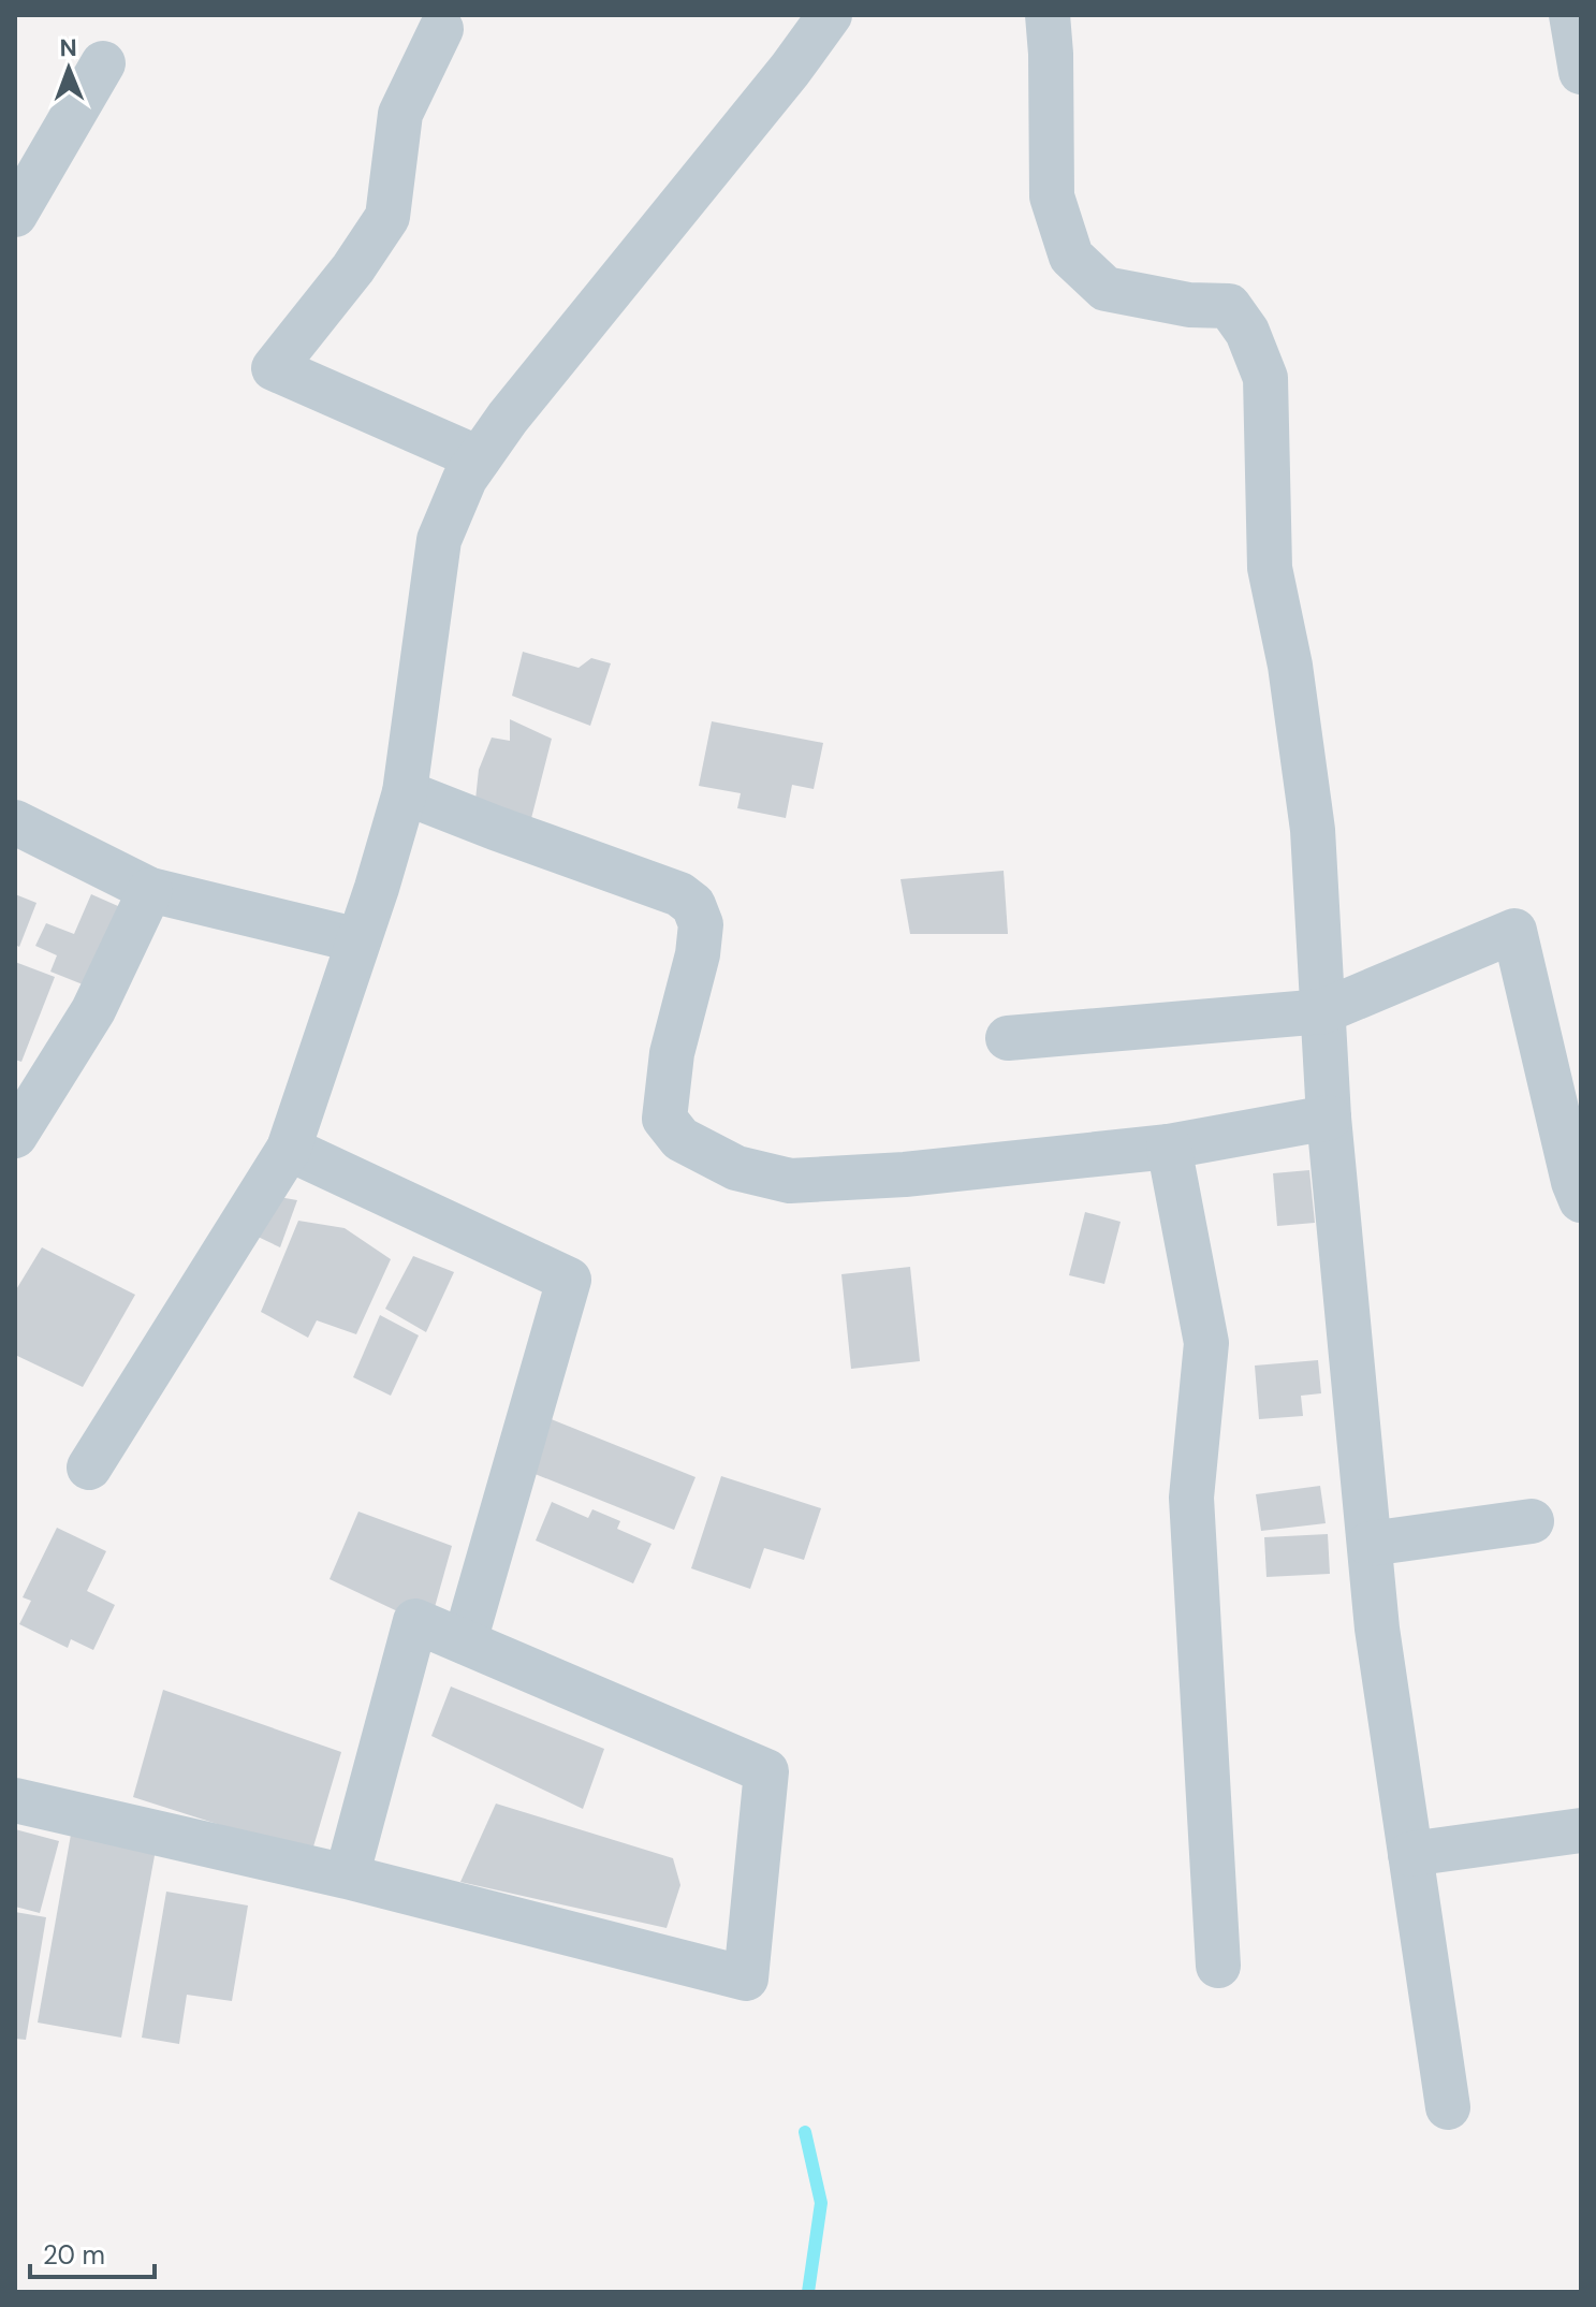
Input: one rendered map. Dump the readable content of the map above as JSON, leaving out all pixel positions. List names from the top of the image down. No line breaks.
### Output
{"scale_bar":"20 m","north":"top"}
